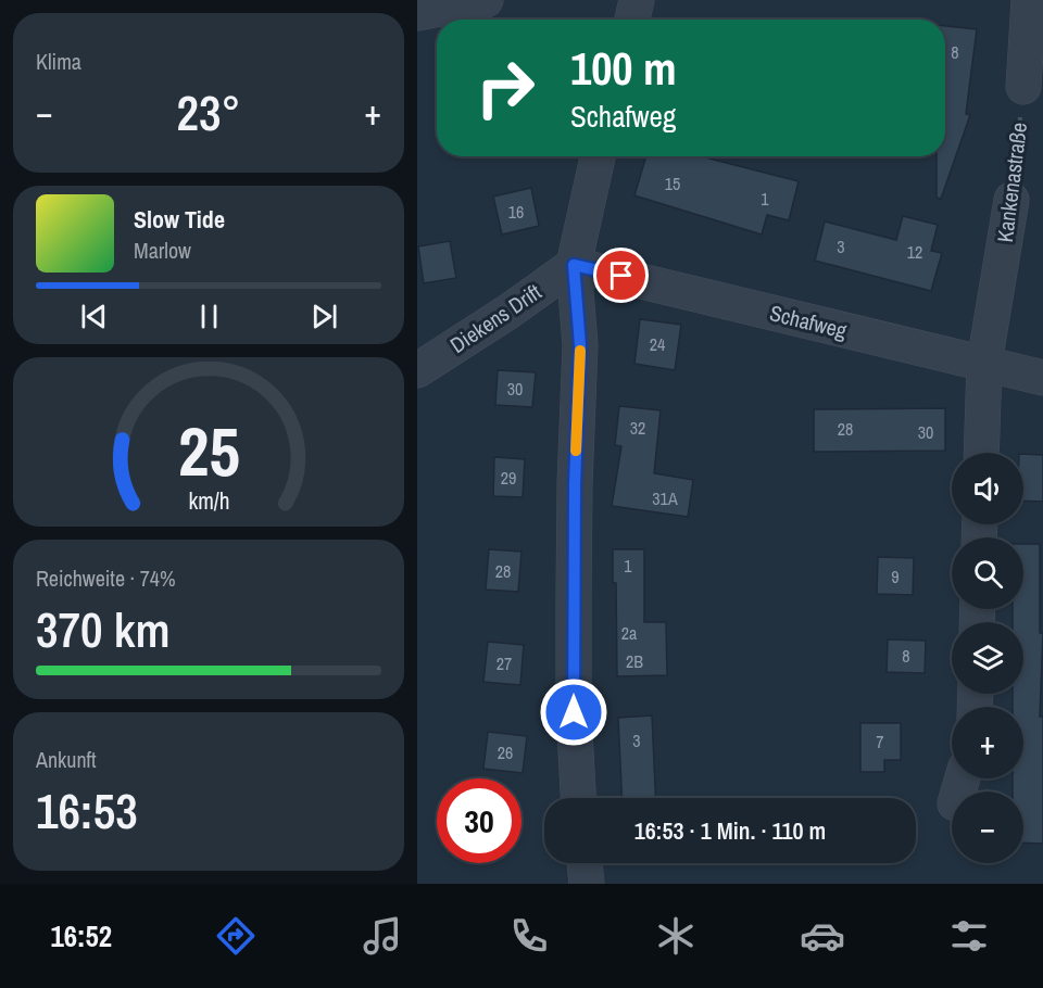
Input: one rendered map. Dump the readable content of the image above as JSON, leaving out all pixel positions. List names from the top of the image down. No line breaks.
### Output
{"streets":{"street":["Kankenastraße","Diekens Drift","Schafweg"]},"crossings":[["Kankenastraße","Schafweg"],["Diekens Drift","Schafweg"]],"house_numbers":["8","15","1","16","3","12","24","30","32","28","30","29","31A","1","28","9","2a","8","2B","27","3","7","26"],"page":{"tile":["Klima",["Reichweite · 74%","370 km"],["Ankunft","16:53"]],"turn":["100 m","Schafweg"],"heat":["−","23°","+"],"song":["Slow Tide","Marlow"],"map_buttons":["+","−"],"limit":"30","trip":"16:53 · 1 Min. · 110 m","tabs":"16:52","gauge":["25","km/h"]}}
